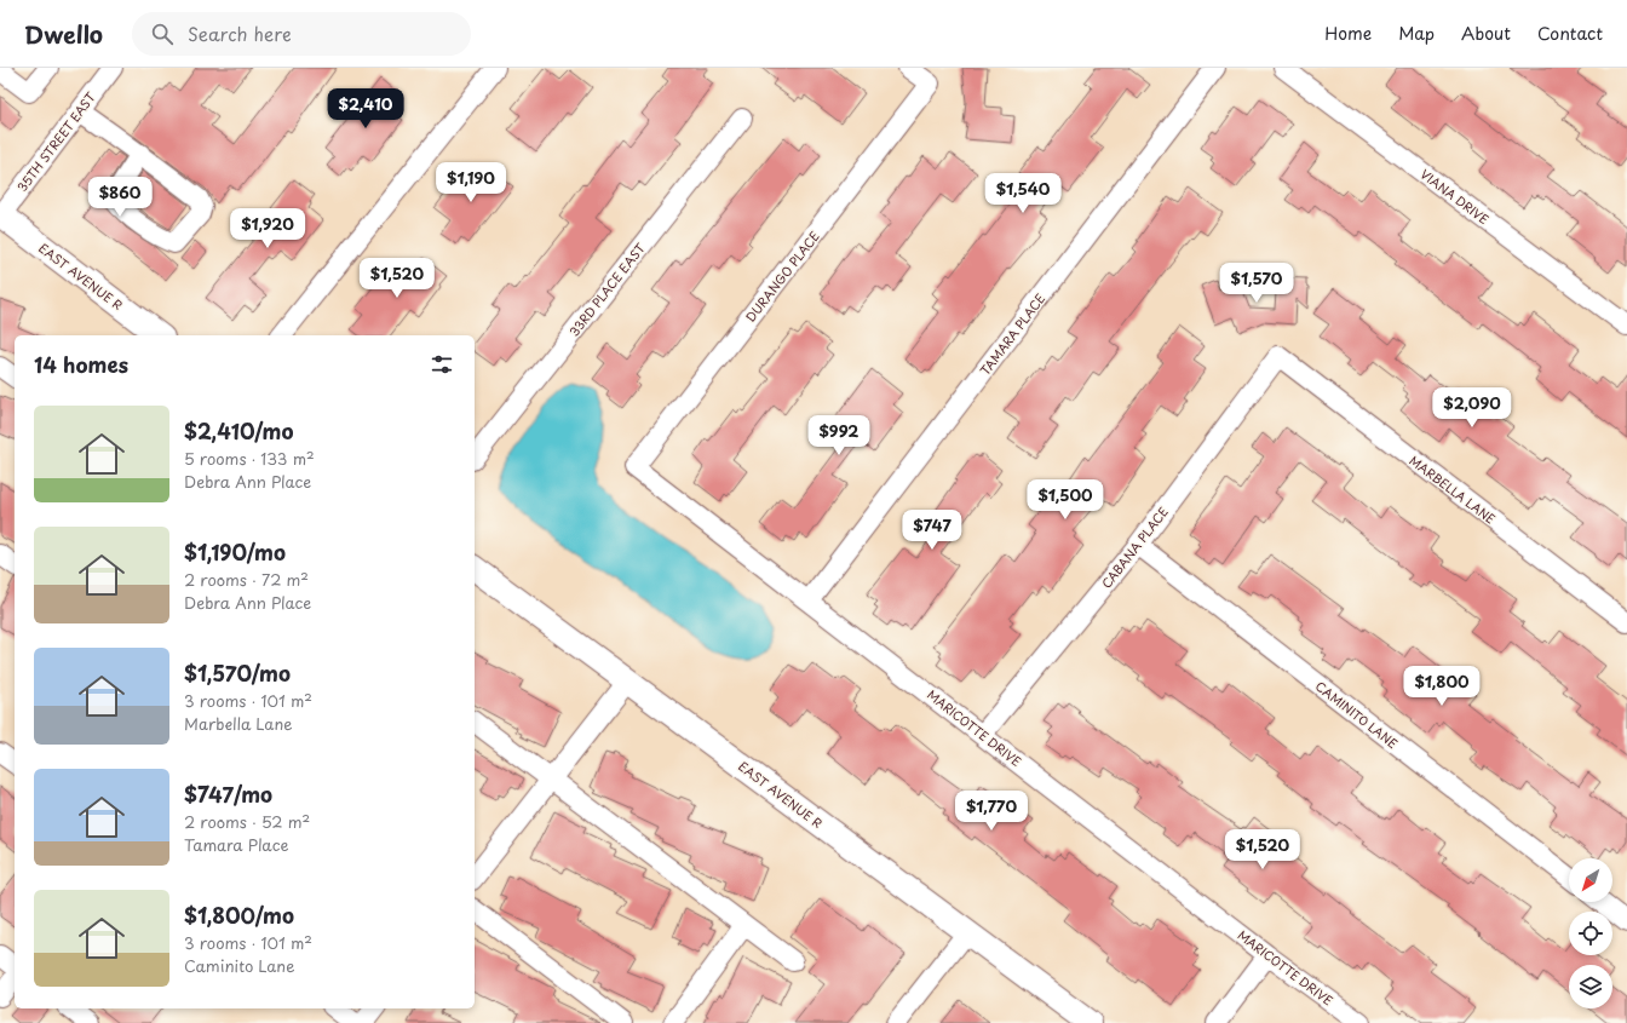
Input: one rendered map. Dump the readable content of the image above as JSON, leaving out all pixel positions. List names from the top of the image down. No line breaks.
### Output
{"streets":{"main road":["EAST AVENUE R"],"street":["35TH STREET EAST","VIANA DRIVE","DURANGO PLACE","33RD PLACE EAST","TAMARA PLACE","MARBELLA LANE","CABANA PLACE","CAMINITO LANE","MARICOTTE DRIVE"]},"crossings":[["35TH STREET EAST","EAST AVENUE R"],["DURANGO PLACE","MARICOTTE DRIVE"],["TAMARA PLACE","MARICOTTE DRIVE"],["MARBELLA LANE","CABANA PLACE"],["CABANA PLACE","CAMINITO LANE"],["CABANA PLACE","MARICOTTE DRIVE"]],"north":"bottom left","page":{"header":"Dwello","search":"Search here","nav":["Home","Map","About","Contact"],"price":["$2,410","$1,190","$1,540","$860","$1,920","$1,520","$1,570","$2,090","$992","$1,500","$747","$1,800","$1,770","$1,520"],"heading":"14 homes","list":[{"name":"$2,410/mo","note":"5 rooms · 133 m² · Debra Ann Place"},{"name":"$1,190/mo","note":"2 rooms · 72 m² · Debra Ann Place"},{"name":"$1,570/mo","note":"3 rooms · 101 m² · Marbella Lane"},{"name":"$747/mo","note":"2 rooms · 52 m² · Tamara Place"},{"name":"$1,800/mo","note":"3 rooms · 101 m² · Caminito Lane"}]}}
